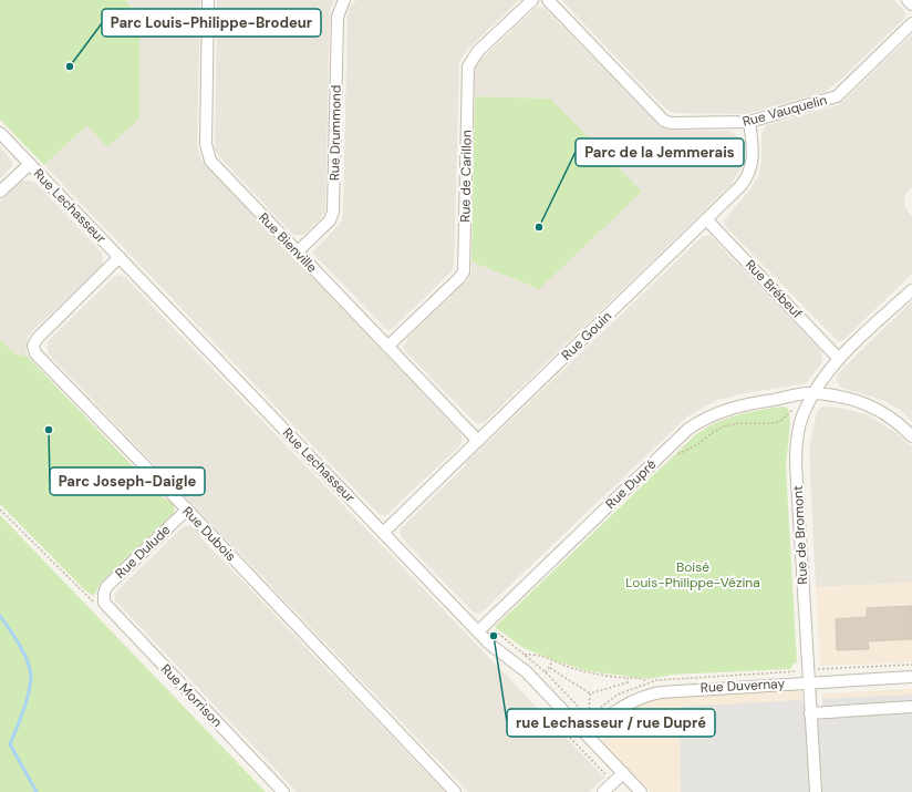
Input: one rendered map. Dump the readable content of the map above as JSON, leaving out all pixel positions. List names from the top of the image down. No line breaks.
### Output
{"streets":{"street":["Rue Vauquelin","Rue Drummond","Rue de Carillon","Rue Lechasseur","Rue Bienville","Rue Brébeuf","Rue Gouin","Rue Dupré","Rue Dubois","Rue de Bromont","Rue Dulude","Rue Duvernay","Rue Morrison"]},"crossings":[["Rue Vauquelin","Rue Gouin"],["Rue Drummond","Rue Bienville"],["Rue de Carillon","Rue Bienville"],["Rue Lechasseur","Rue Gouin"],["Rue Lechasseur","Rue Dupré"],["Rue Lechasseur","Rue Dubois"],["Rue Lechasseur","Rue Duvernay"],["Rue Bienville","Rue Gouin"],["Rue Brébeuf","Rue Gouin"],["Rue Dupré","Rue de Bromont"],["Rue Dubois","Rue Dulude"],["Rue de Bromont","Rue Duvernay"],["Rue Dulude","Rue Morrison"]],"parks":["Boisé Louis-Philippe-Vézina"],"places":["Parc Louis-Philippe-Brodeur","Parc de la Jemmerais","Parc Joseph-Daigle","rue Lechasseur / rue Dupré"]}
